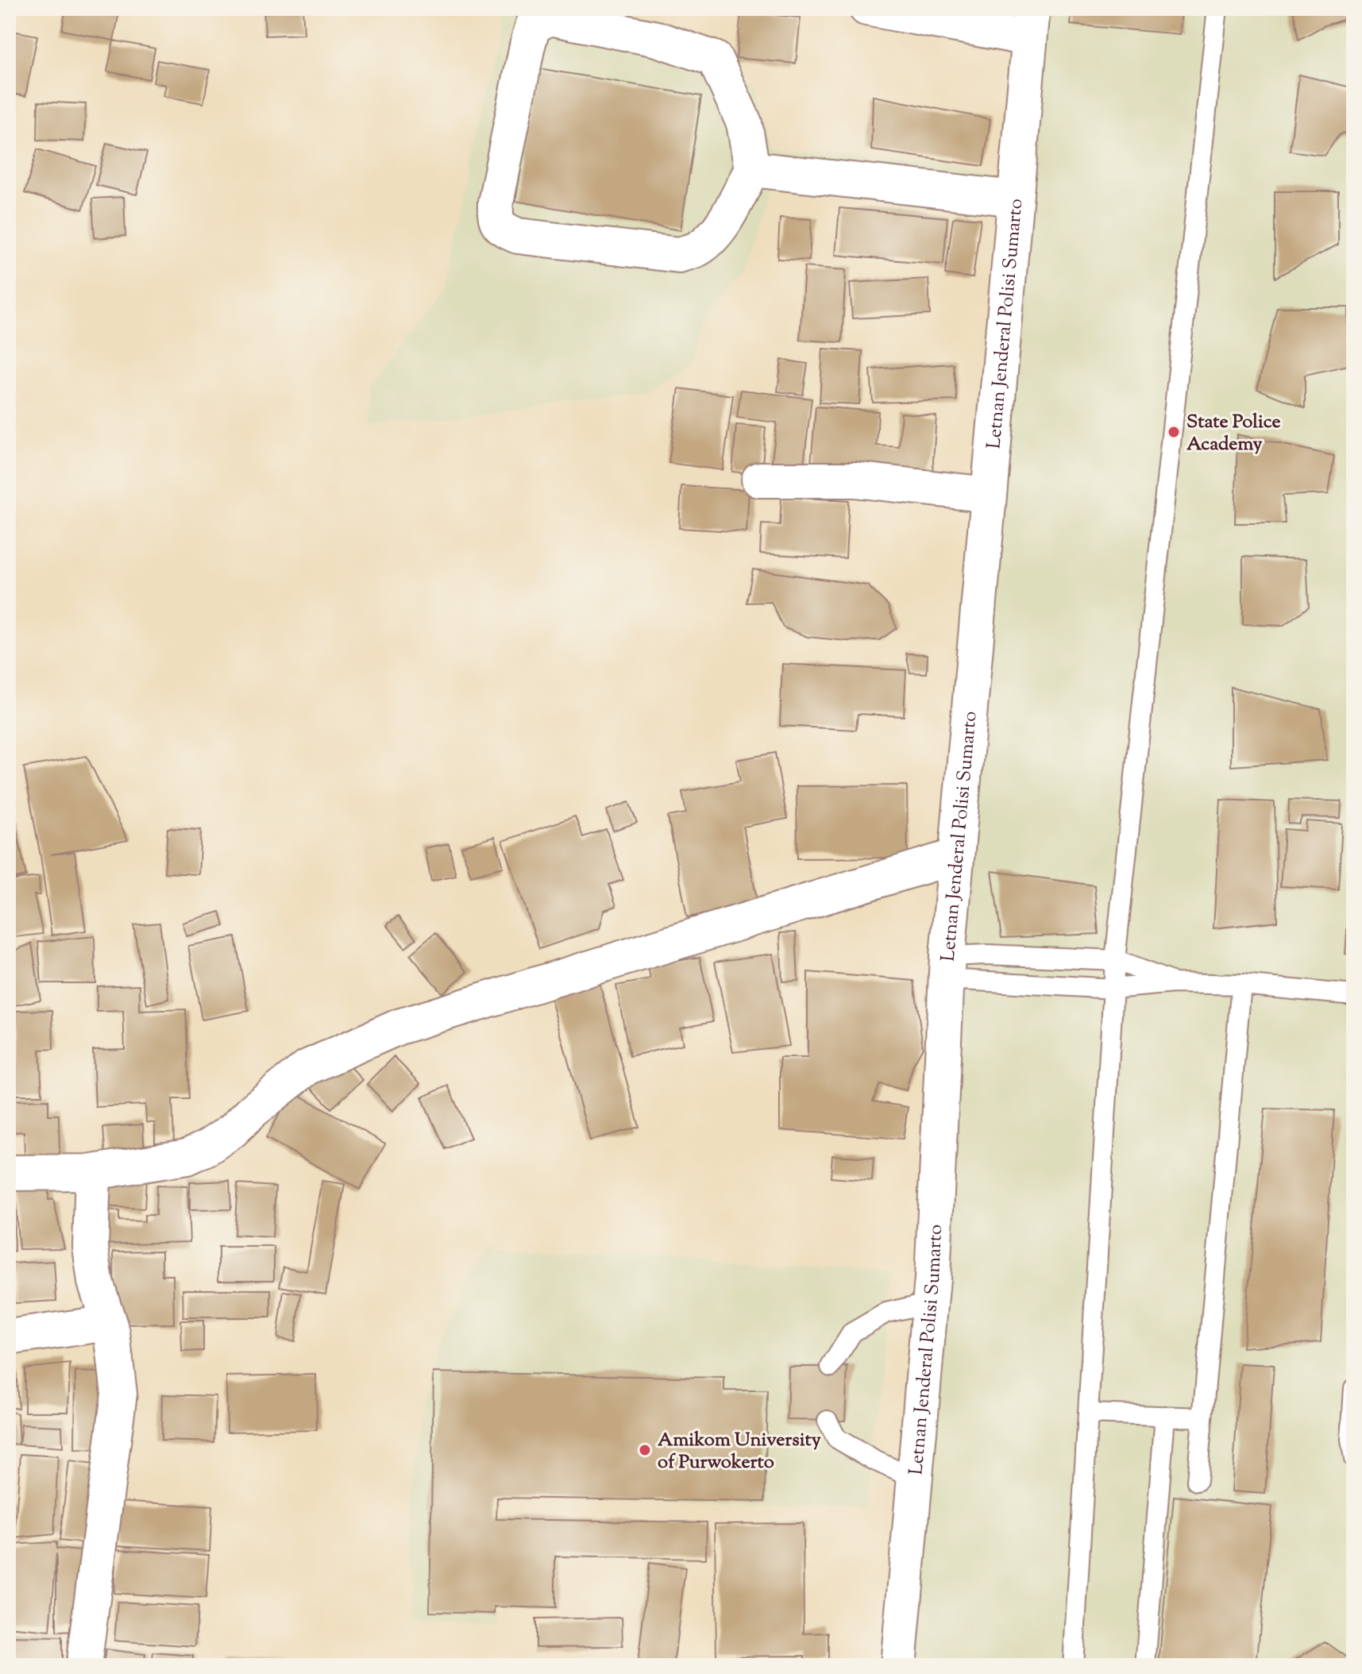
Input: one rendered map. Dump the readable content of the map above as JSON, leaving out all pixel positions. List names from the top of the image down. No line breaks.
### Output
{"streets":{"street":["Letnan Jenderal Polisi Sumarto"]},"places":["State Police Academy","Amikom University of Purwokerto"]}
